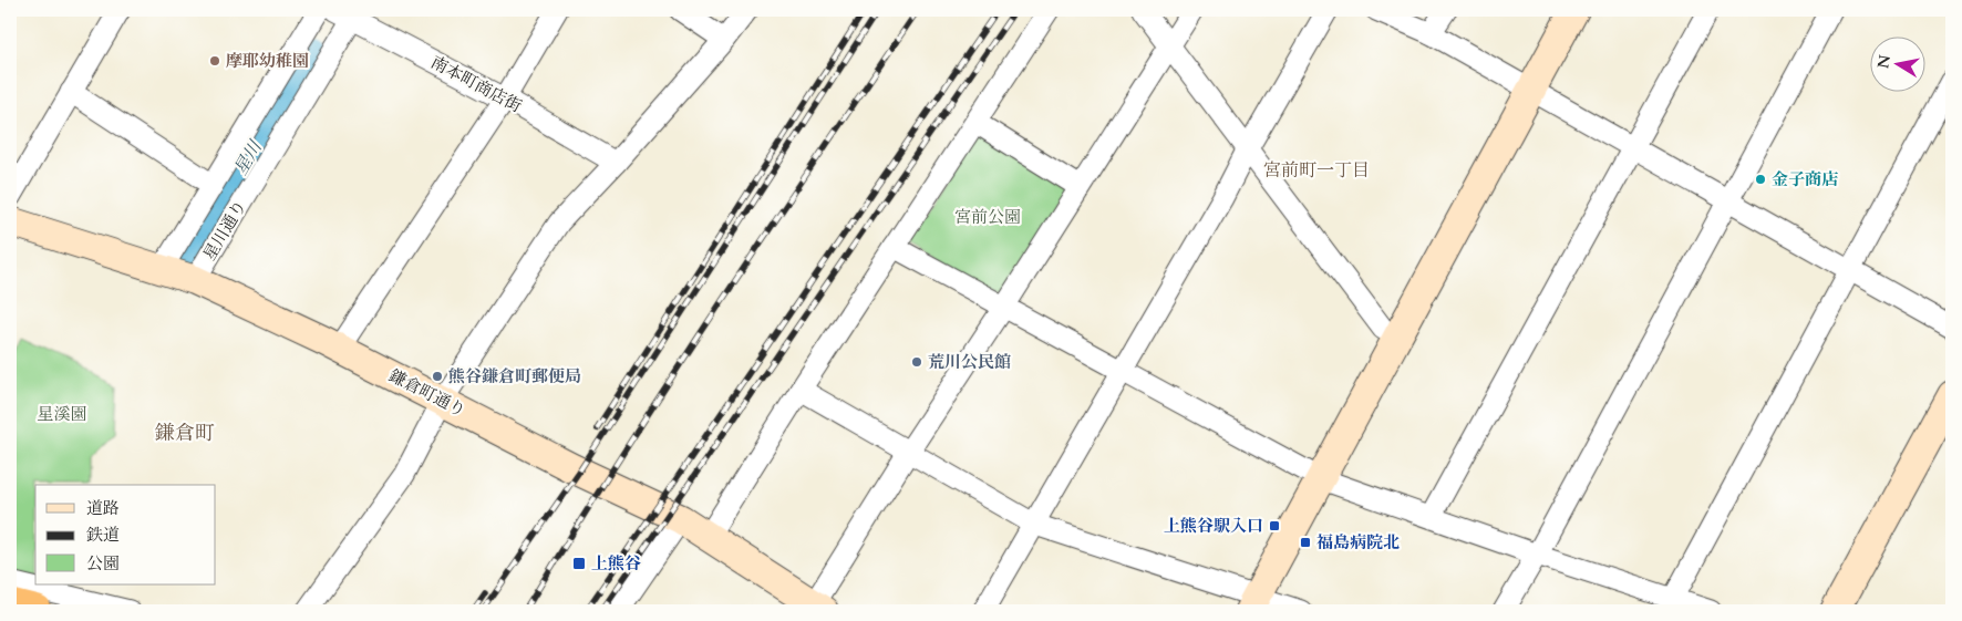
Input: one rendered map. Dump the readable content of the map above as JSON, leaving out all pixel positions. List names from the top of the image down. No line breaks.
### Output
{"streets":{"street":["南本町商店街","星川通り","鎌倉町通り"]},"crossings":[["南本町商店街","星川通り"],["星川通り","鎌倉町通り"]],"districts":["宮前町一丁目","鎌倉町"],"water":["星川"],"parks":["宮前公園","星溪園"],"places":{"other":["摩耶幼稚園","金子商店","荒川公民館","熊谷鎌倉町郵便局"],"transit":["上熊谷駅入口","福島病院北","上熊谷"]},"legend":["道路","鉄道","公園"],"north":"left"}
